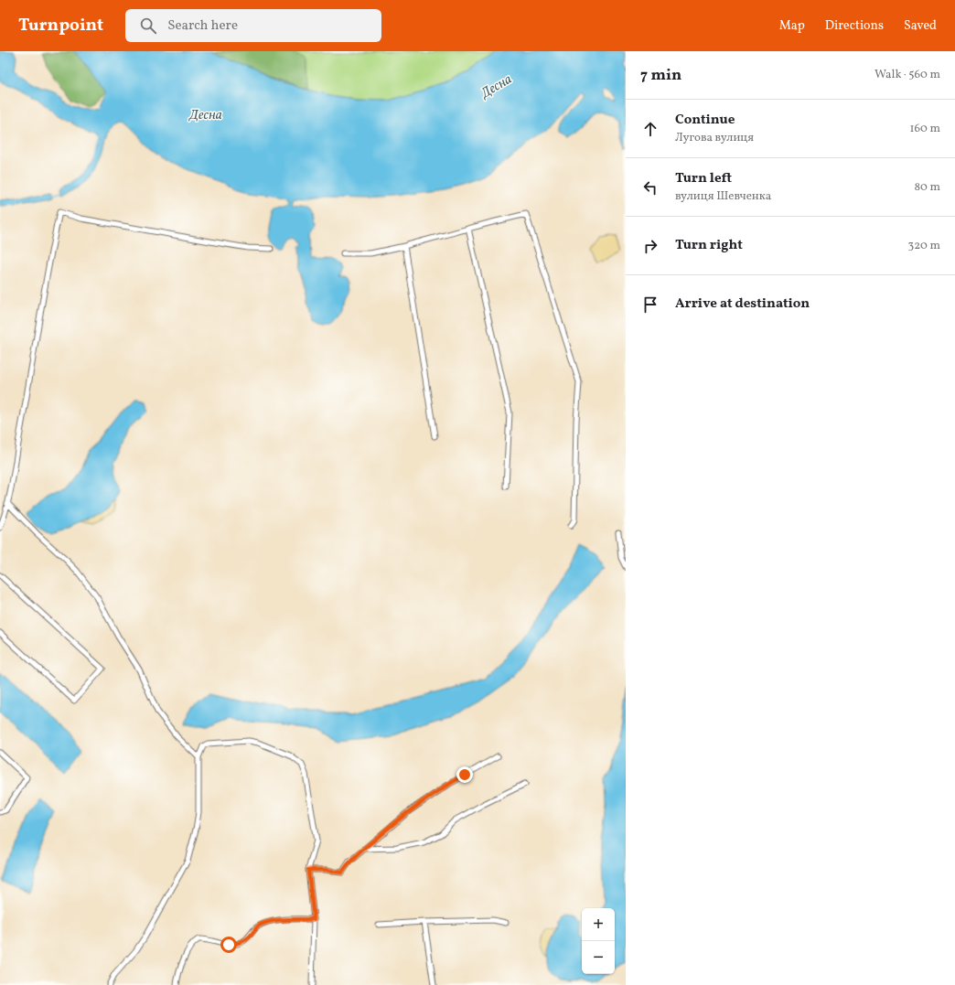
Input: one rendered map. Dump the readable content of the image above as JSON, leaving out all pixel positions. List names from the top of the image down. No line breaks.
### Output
{"water":["Десна"],"page":{"header":"Turnpoint","search":"Search here","nav":["Map","Directions","Saved"],"heading":["7 min","Walk · 560 m"],"list":[["Continue","Лугова вулиця","160 m"],["Turn left","вулиця Шевченка","80 m"],["Turn right","320 m"],"Arrive at destination"],"map_buttons":["+","−"]}}
